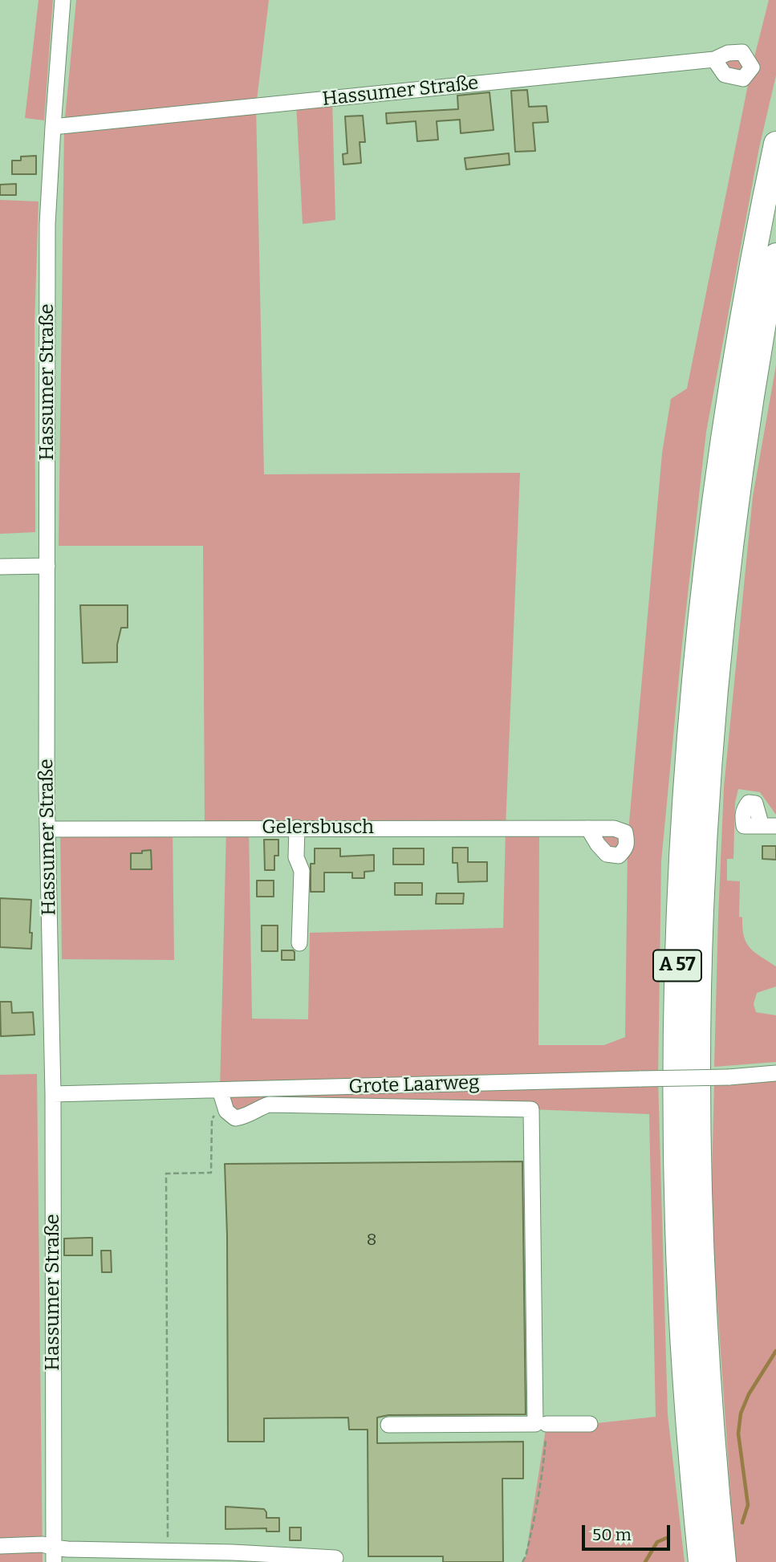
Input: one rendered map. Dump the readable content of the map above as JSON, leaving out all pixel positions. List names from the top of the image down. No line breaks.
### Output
{"streets":{"highway":["A 57"],"street":["Hassumer Straße","Gelersbusch","Grote Laarweg"]},"crossings":[["Hassumer Straße","Gelersbusch"],["Hassumer Straße","Grote Laarweg"]],"house_numbers":["8"],"scale_bar":"50 m"}
